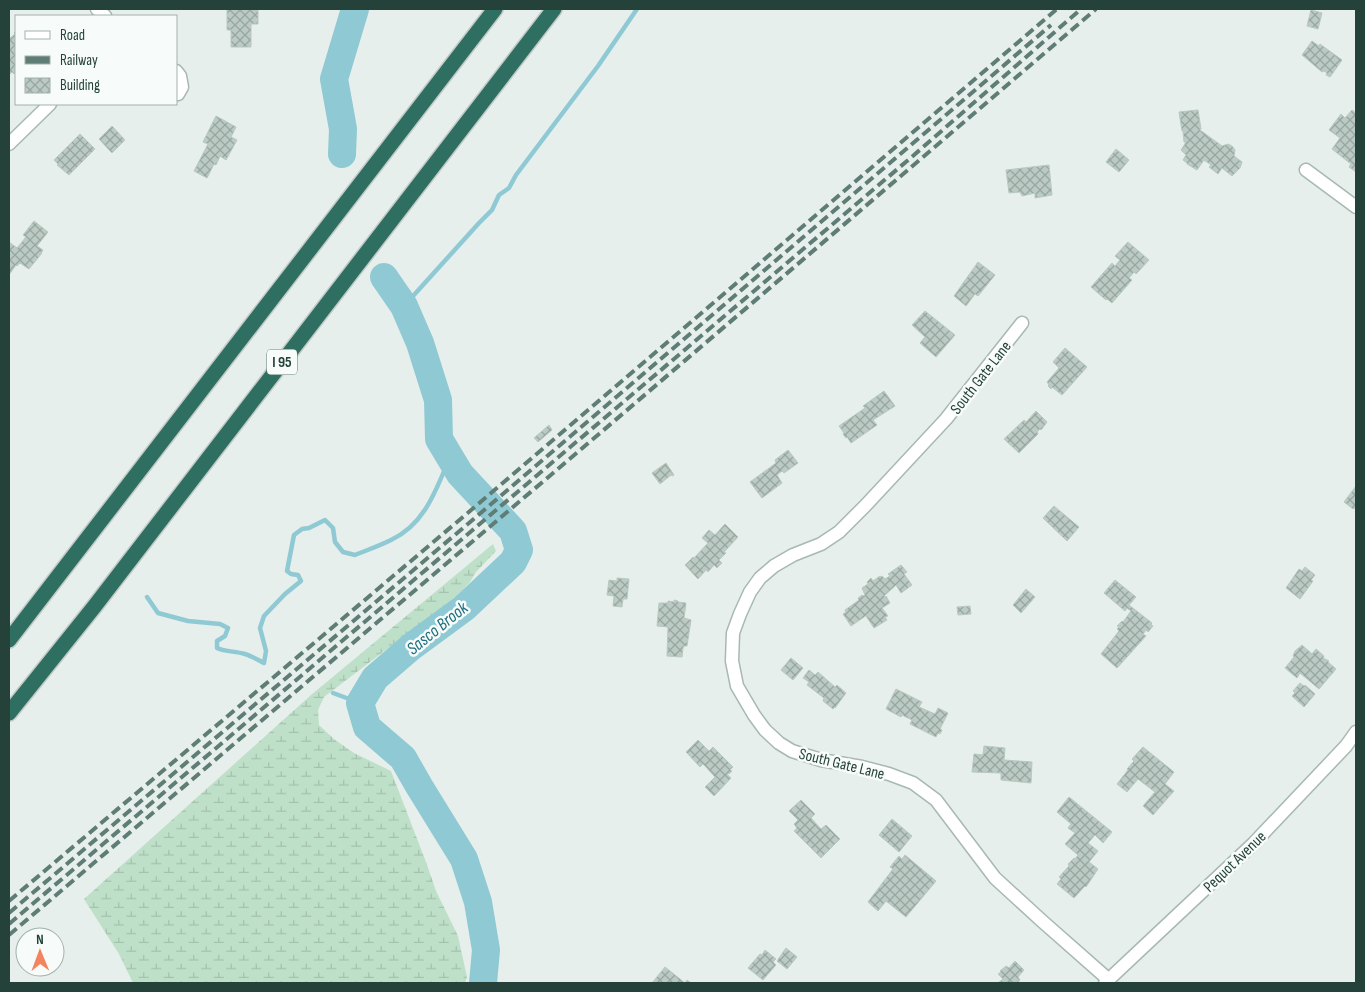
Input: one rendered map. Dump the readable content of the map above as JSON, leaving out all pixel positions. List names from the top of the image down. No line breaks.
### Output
{"streets":{"highway":["I 95"],"street":["South Gate Lane","Pequot Avenue"]},"crossings":[["South Gate Lane","Pequot Avenue"]],"water":["Sasco Brook"],"legend":["Road","Railway","Building"],"north":"top"}
